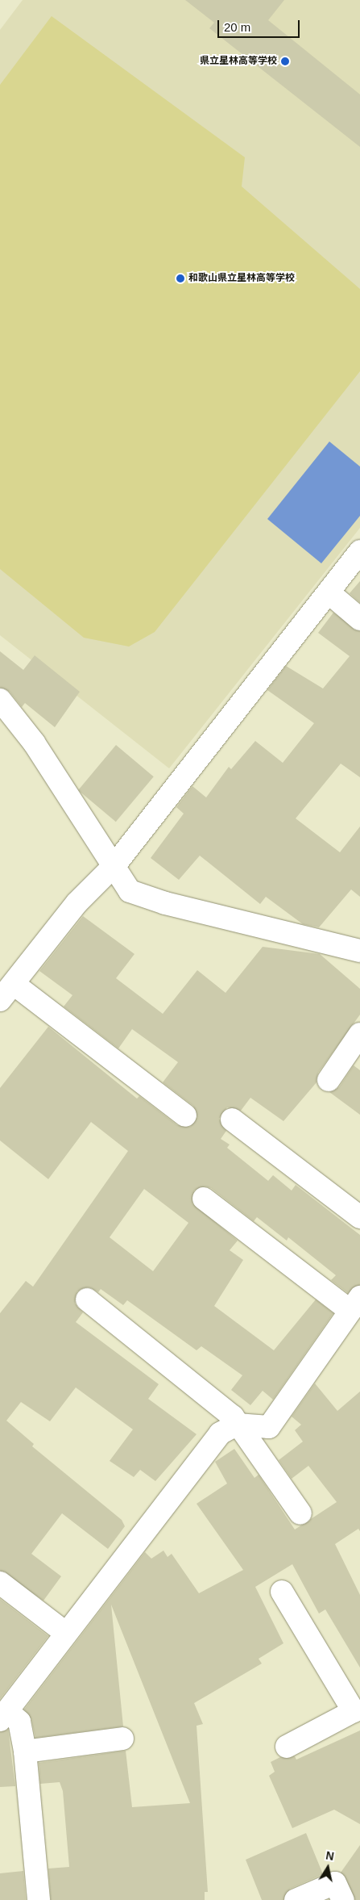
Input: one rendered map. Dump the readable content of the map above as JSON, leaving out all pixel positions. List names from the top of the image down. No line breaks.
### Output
{"places":["県立星林高等学校","和歌山県立星林高等学校"],"scale_bar":"20 m","north":"top"}
